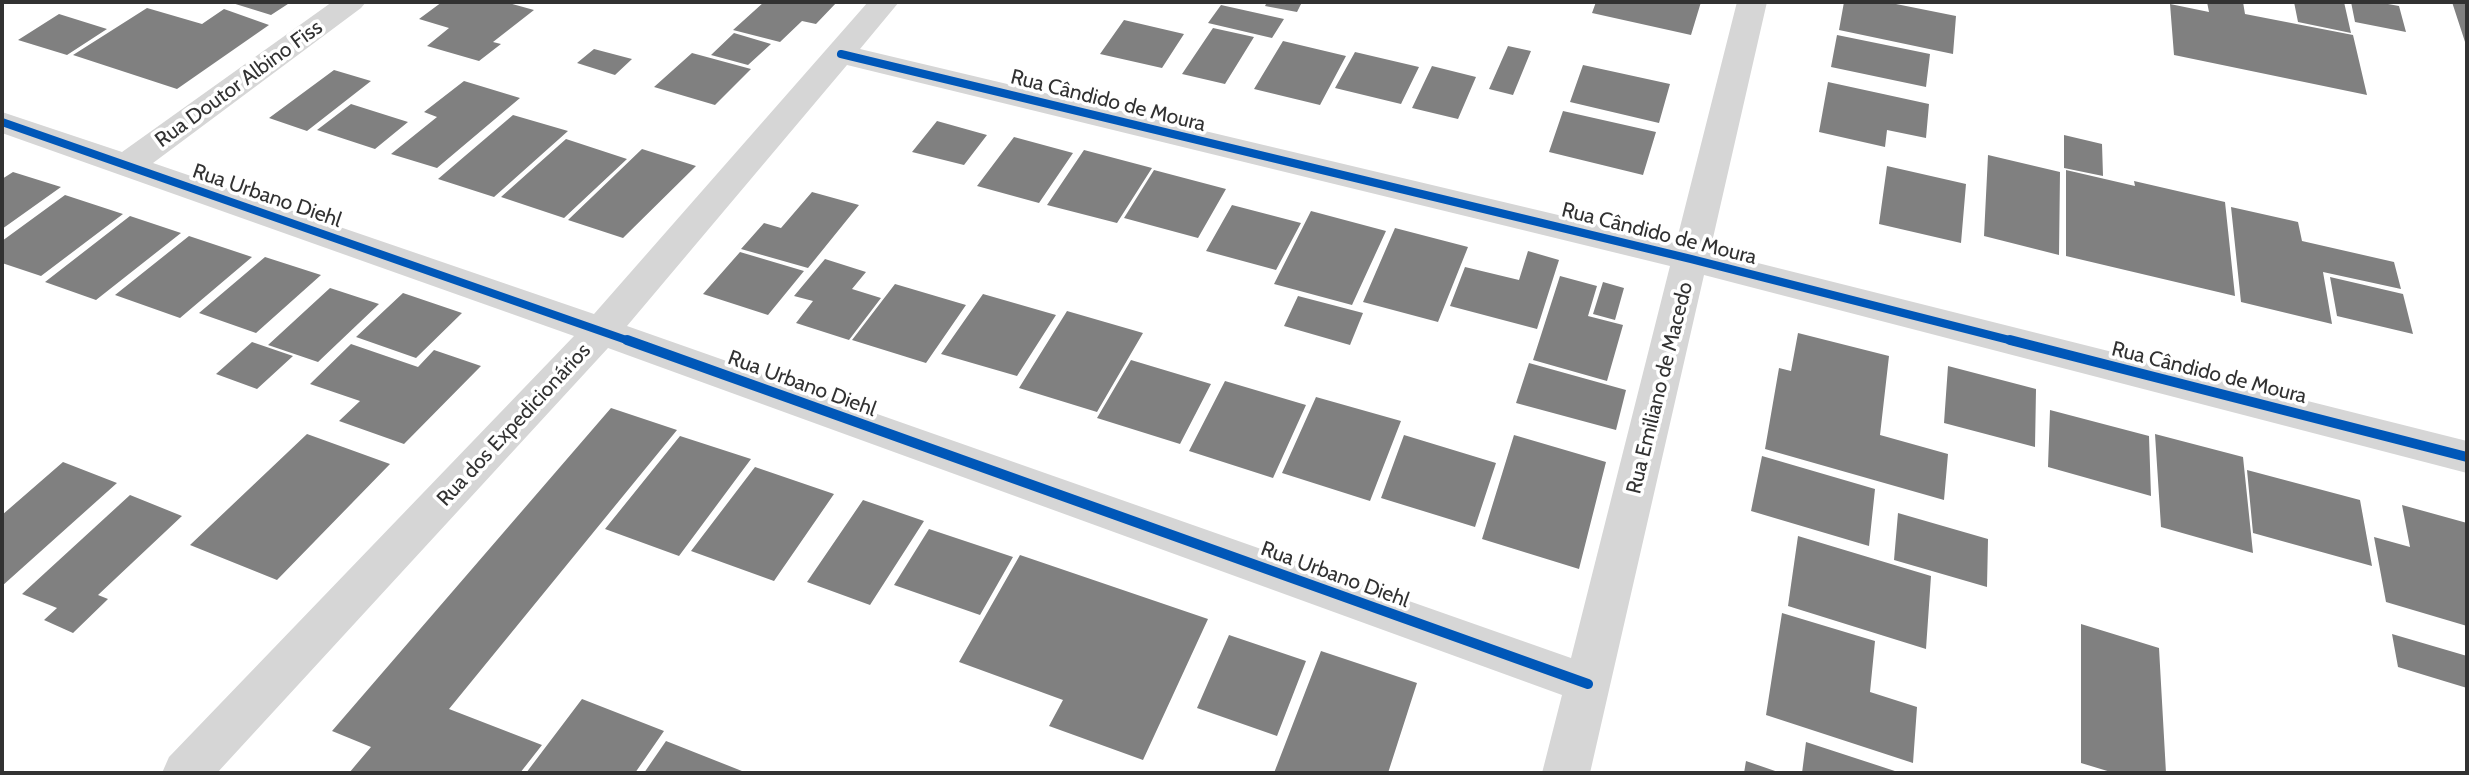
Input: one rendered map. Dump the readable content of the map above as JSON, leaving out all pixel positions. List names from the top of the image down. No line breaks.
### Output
{"streets":{"street":["Rua Doutor Albino Fiss","Rua Cândido de Moura","Rua Urbano Diehl","Rua Emiliano de Macedo","Rua dos Expedicionários"]},"crossings":[["Rua Doutor Albino Fiss","Rua Urbano Diehl"],["Rua Cândido de Moura","Rua Emiliano de Macedo"],["Rua Cândido de Moura","Rua dos Expedicionários"],["Rua Urbano Diehl","Rua Emiliano de Macedo"],["Rua Urbano Diehl","Rua dos Expedicionários"]]}
